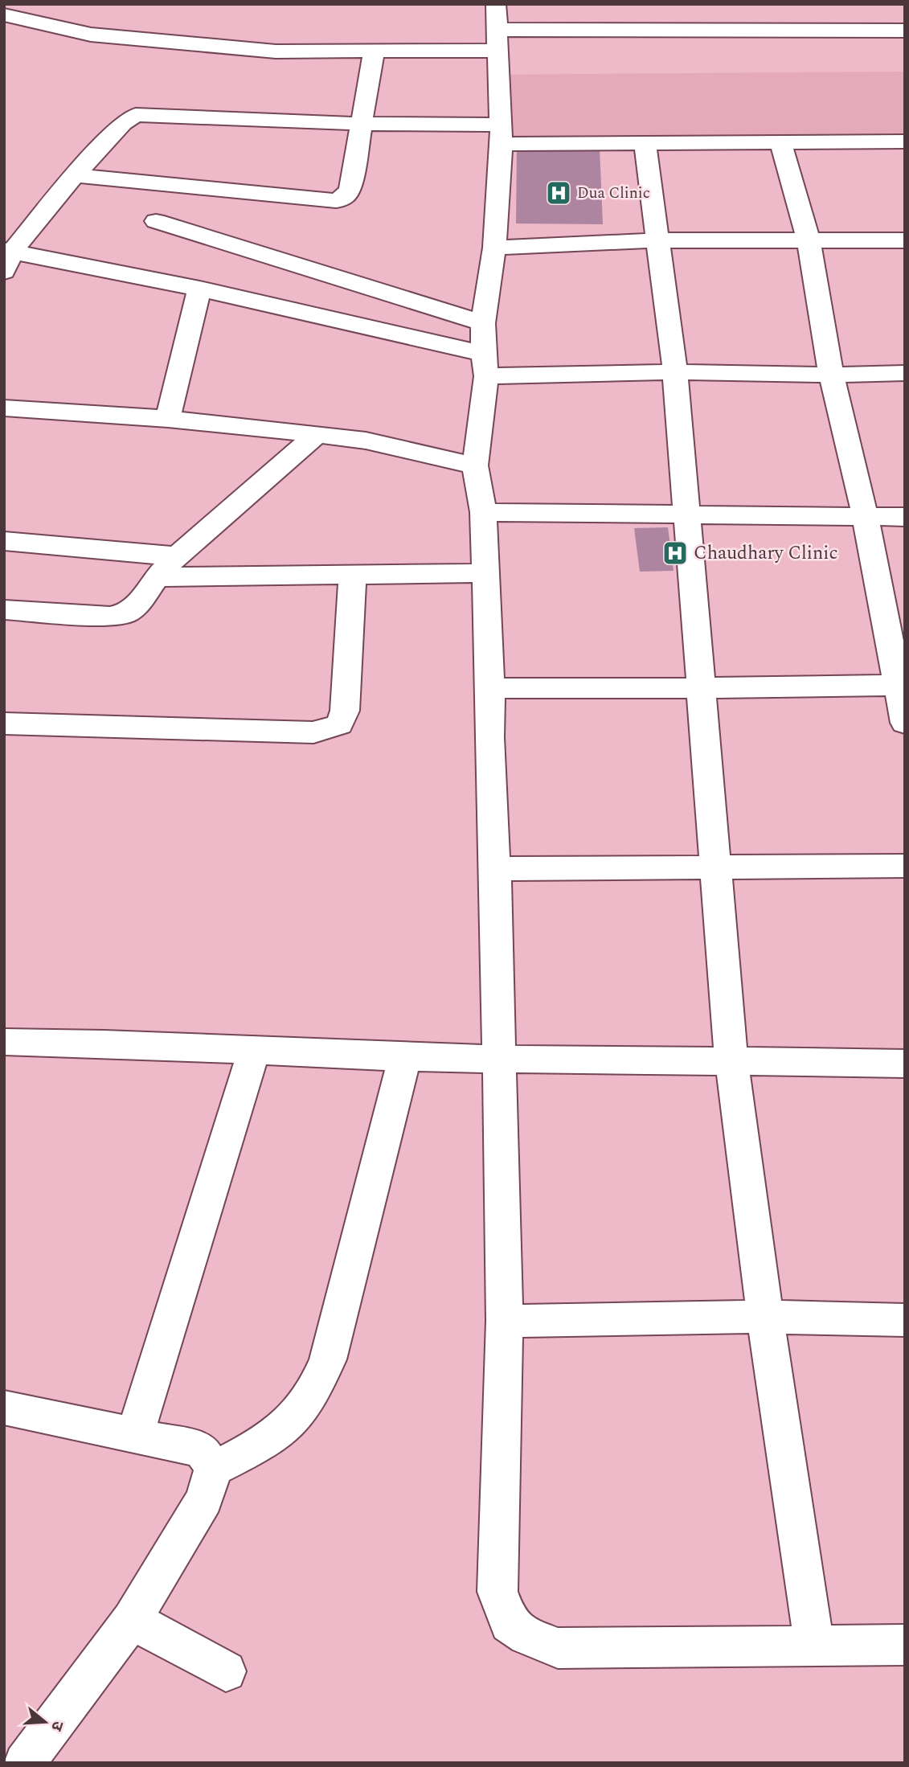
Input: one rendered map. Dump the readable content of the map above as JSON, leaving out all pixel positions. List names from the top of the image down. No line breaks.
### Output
{"places":{"hospital":["Dua Clinic","Chaudhary Clinic"]},"north":"right"}
